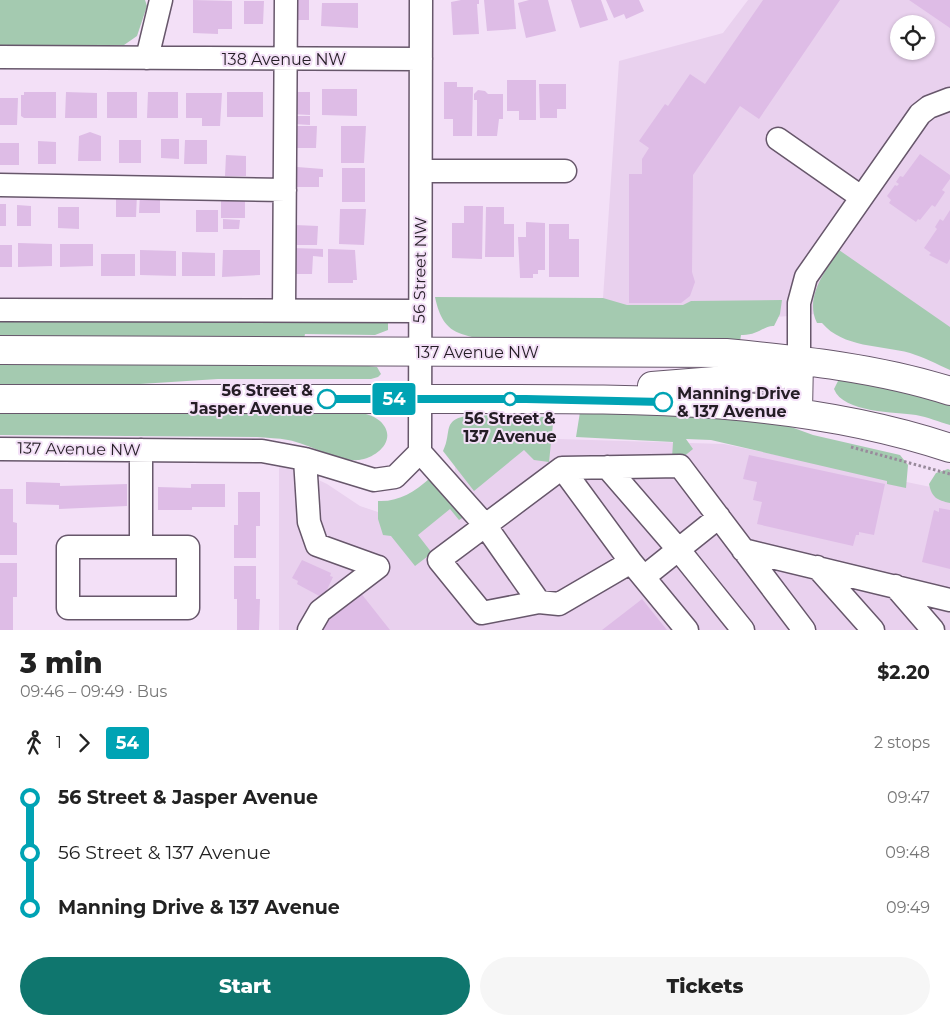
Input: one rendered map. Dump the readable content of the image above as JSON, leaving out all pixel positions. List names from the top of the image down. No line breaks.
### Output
{"streets":{"main road":["137 Avenue NW"],"street":["138 Avenue NW","56 Street NW"]},"crossings":[["138 Avenue NW","56 Street NW"],["56 Street NW","137 Avenue NW"]],"places":["56 Street & Jasper Avenue","56 Street & 137 Avenue","Manning Drive & 137 Avenue"],"lines":["bus line 54"],"page":{"on_map":"54","heading":["3 min","09:46 – 09:49 · Bus","$2.20"],"legs":["1","54","2 stops"],"list":[{"name":"56 Street & Jasper Avenue","value":"09:47"},{"name":"56 Street & 137 Avenue","value":"09:48"},{"name":"Manning Drive & 137 Avenue","value":"09:49"}],"buttons":["Start","Tickets"]}}
